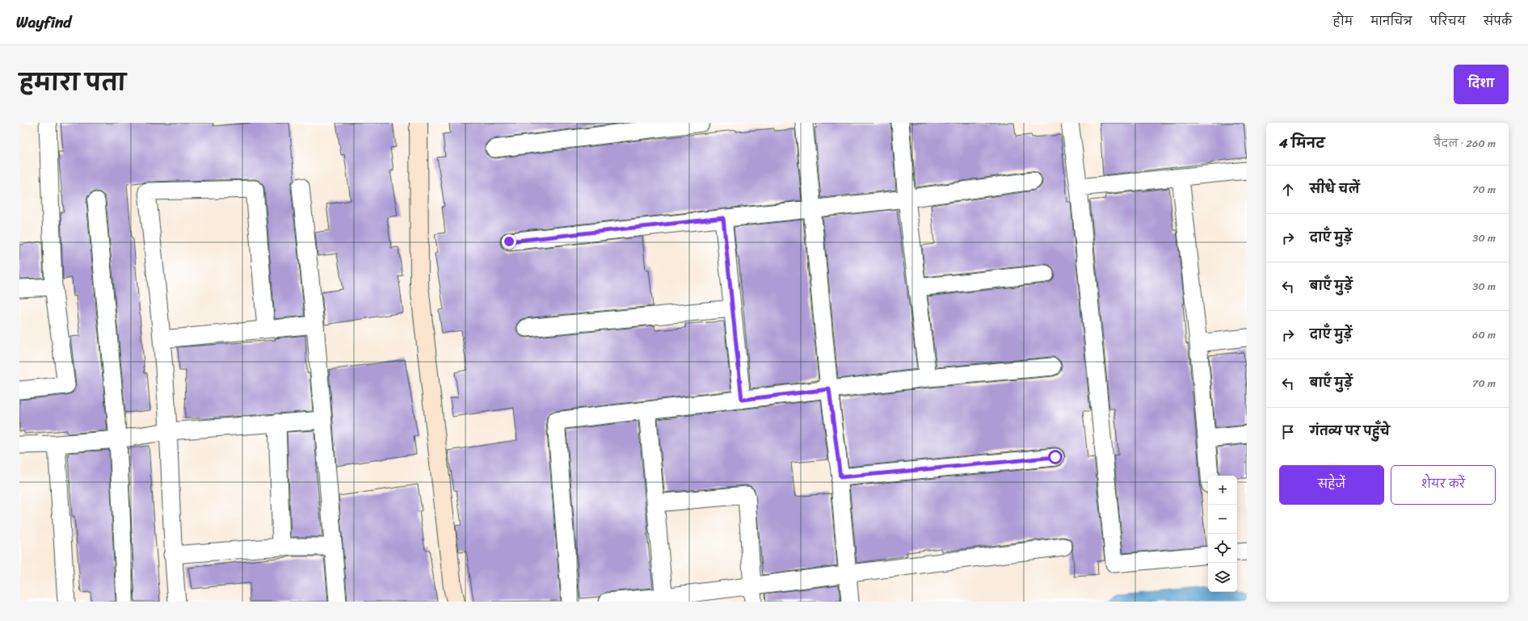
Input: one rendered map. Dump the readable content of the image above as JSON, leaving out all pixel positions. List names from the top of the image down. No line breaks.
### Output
{"page":{"header":"Wayfind","nav":["होम","मानचित्र","परिचय","संपर्क"],"title":"हमारा पता","buttons":["दिशा",["सहेजें","शेयर करें"]],"heading":["4 मिनट","पैदल · 260 m"],"list":[["सीधे चलें","70 m"],["दाएँ मुड़ें","30 m"],["बाएँ मुड़ें","30 m"],["दाएँ मुड़ें","60 m"],["बाएँ मुड़ें","70 m"],"गंतव्य पर पहुँचे"],"map_buttons":["+","−"]}}
